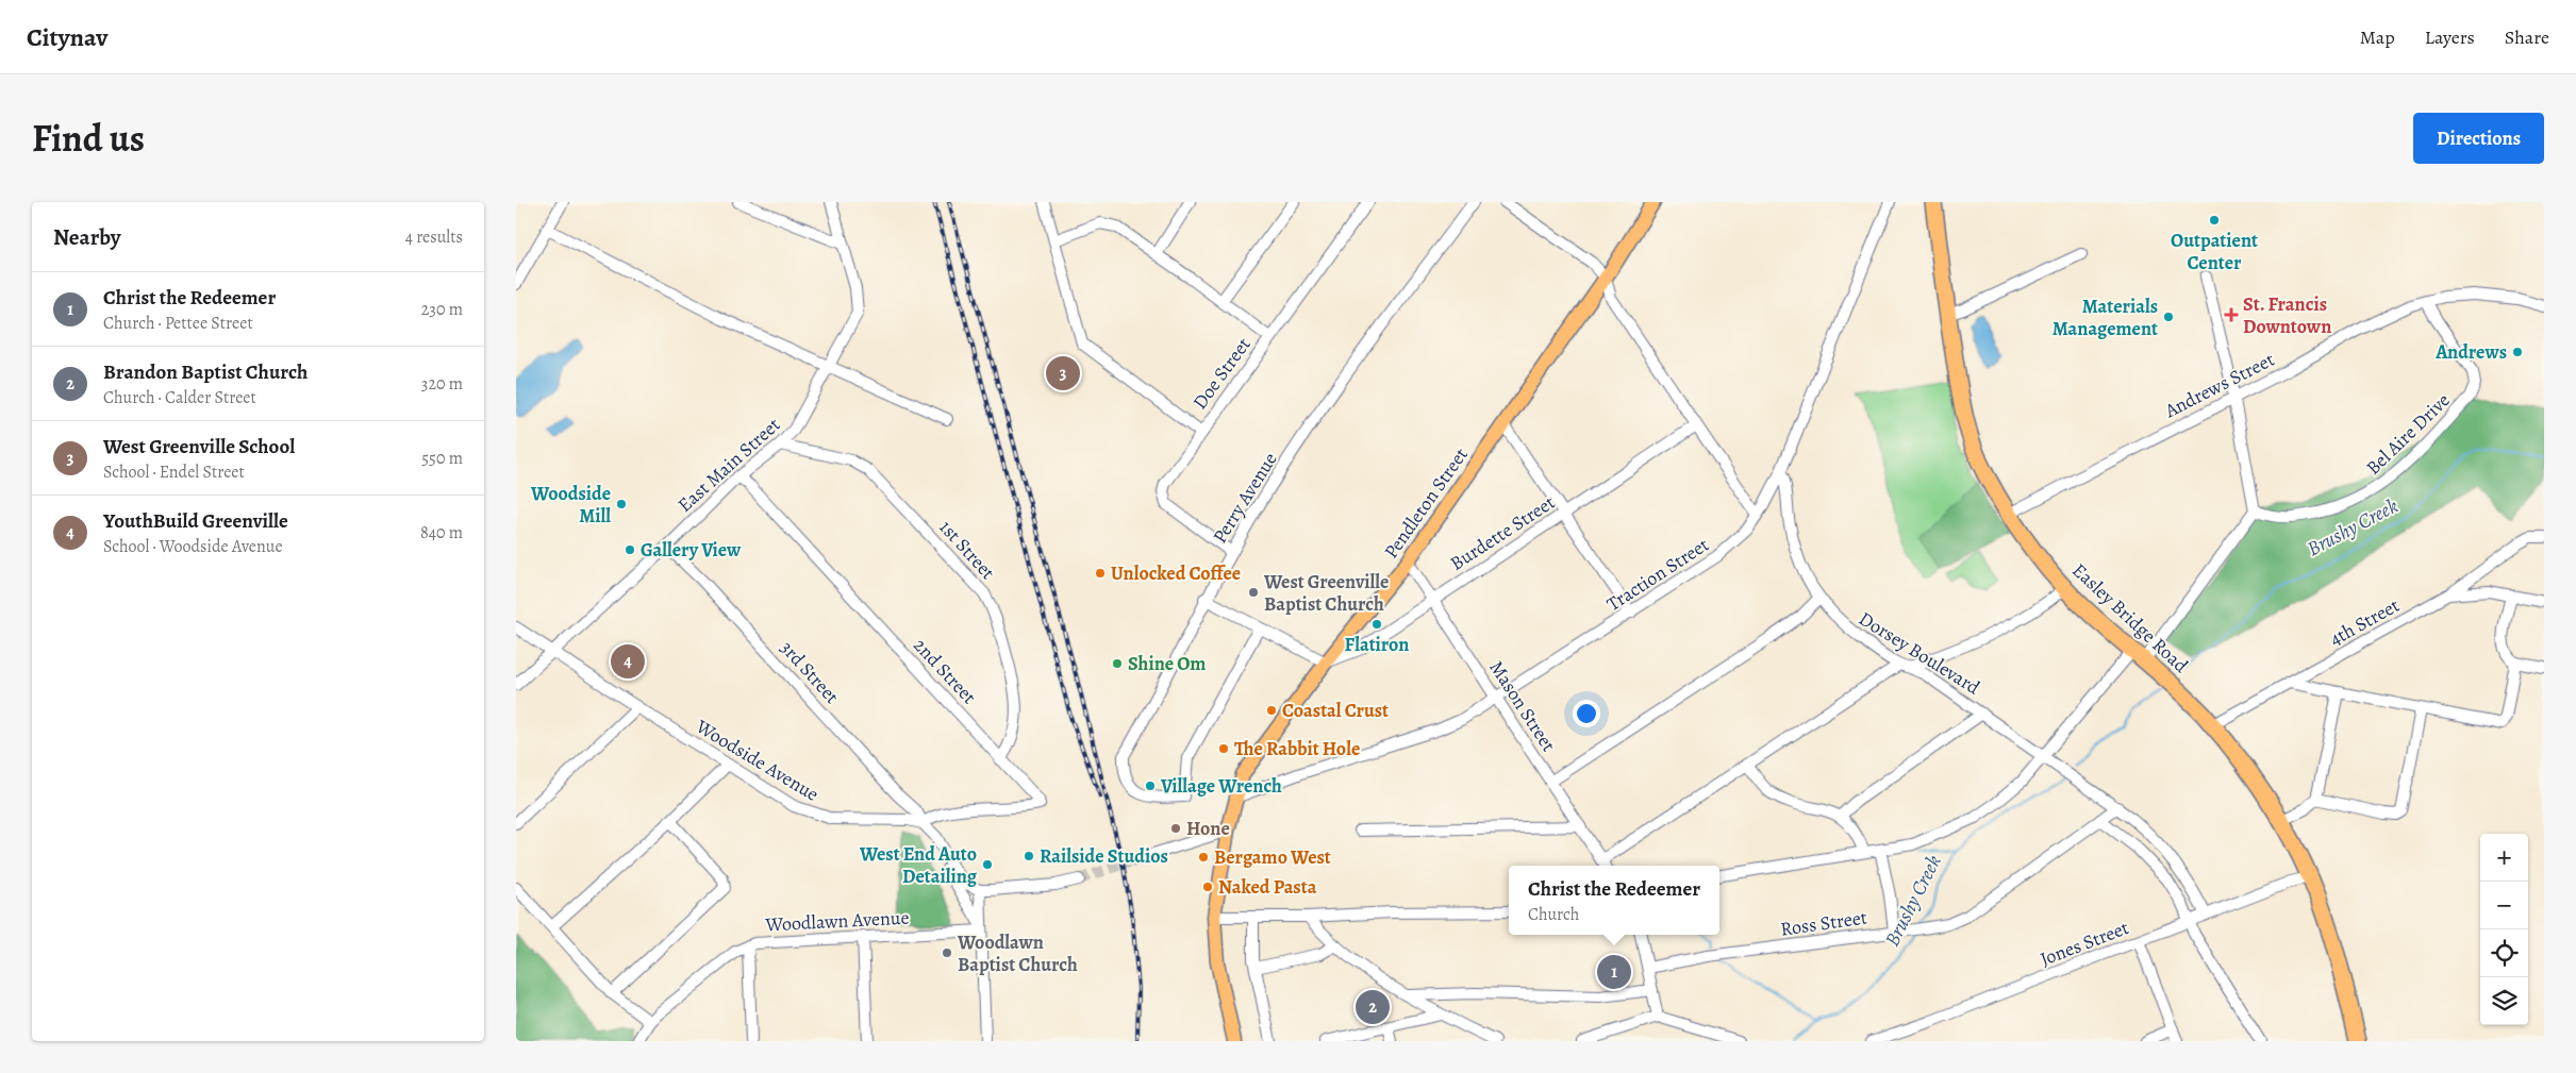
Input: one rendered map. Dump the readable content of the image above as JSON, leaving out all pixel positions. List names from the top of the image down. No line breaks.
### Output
{"streets":{"highway":["Easley Bridge Road"],"main road":["Pendleton Street"],"street":["Doe Street","Andrews Street","Bel Aire Drive","East Main Street","Perry Avenue","Burdette Street","1st Street","Traction Street","4th Street","Dorsey Boulevard","2nd Street","3rd Street","Mason Street","Woodside Avenue","Woodlawn Avenue","Ross Street","Jones Street"]},"crossings":[["Doe Street","Perry Avenue"],["Andrews Street","Bel Aire Drive"],["Andrews Street","Easley Bridge Road"],["East Main Street","1st Street"],["East Main Street","2nd Street"],["East Main Street","3rd Street"],["East Main Street","Woodside Avenue"],["Pendleton Street","Burdette Street"],["Pendleton Street","Traction Street"],["Pendleton Street","Mason Street"],["Burdette Street","Mason Street"],["1st Street","2nd Street"],["Traction Street","Dorsey Boulevard"],["Traction Street","Mason Street"],["Easley Bridge Road","4th Street"],["Easley Bridge Road","Jones Street"],["Dorsey Boulevard","Jones Street"],["2nd Street","3rd Street"],["2nd Street","Woodside Avenue"],["3rd Street","Woodside Avenue"]],"water":["Brushy Creek"],"places":{"other":["Outpatient Center","Materials Management","Andrews","Woodside Mill","Gallery View","Unlocked Coffee","West Greenville Baptist Church","Flatiron","Shine Om","Coastal Crust","The Rabbit Hole","Village Wrench","Hone","Railside Studios","Bergamo West","West End Auto Detailing","Naked Pasta","Woodlawn Baptist Church"],"health":["St. Francis Downtown"]},"page":{"header":"Citynav","nav":["Map","Layers","Share"],"title":"Find us","buttons":"Directions","heading":["Nearby","4 results"],"list":[{"mark":"1","name":"Christ the Redeemer","note":"Church · Pettee Street","value":"230 m"},{"mark":"2","name":"Brandon Baptist Church","note":"Church · Calder Street","value":"320 m"},{"mark":"3","name":"West Greenville School","note":"School · Endel Street","value":"550 m"},{"mark":"4","name":"YouthBuild Greenville","note":"School · Woodside Avenue","value":"840 m"}],"pins":["3","4","1","2"],"map_buttons":["+","−"],"popup":["Christ the Redeemer","Church"]}}
